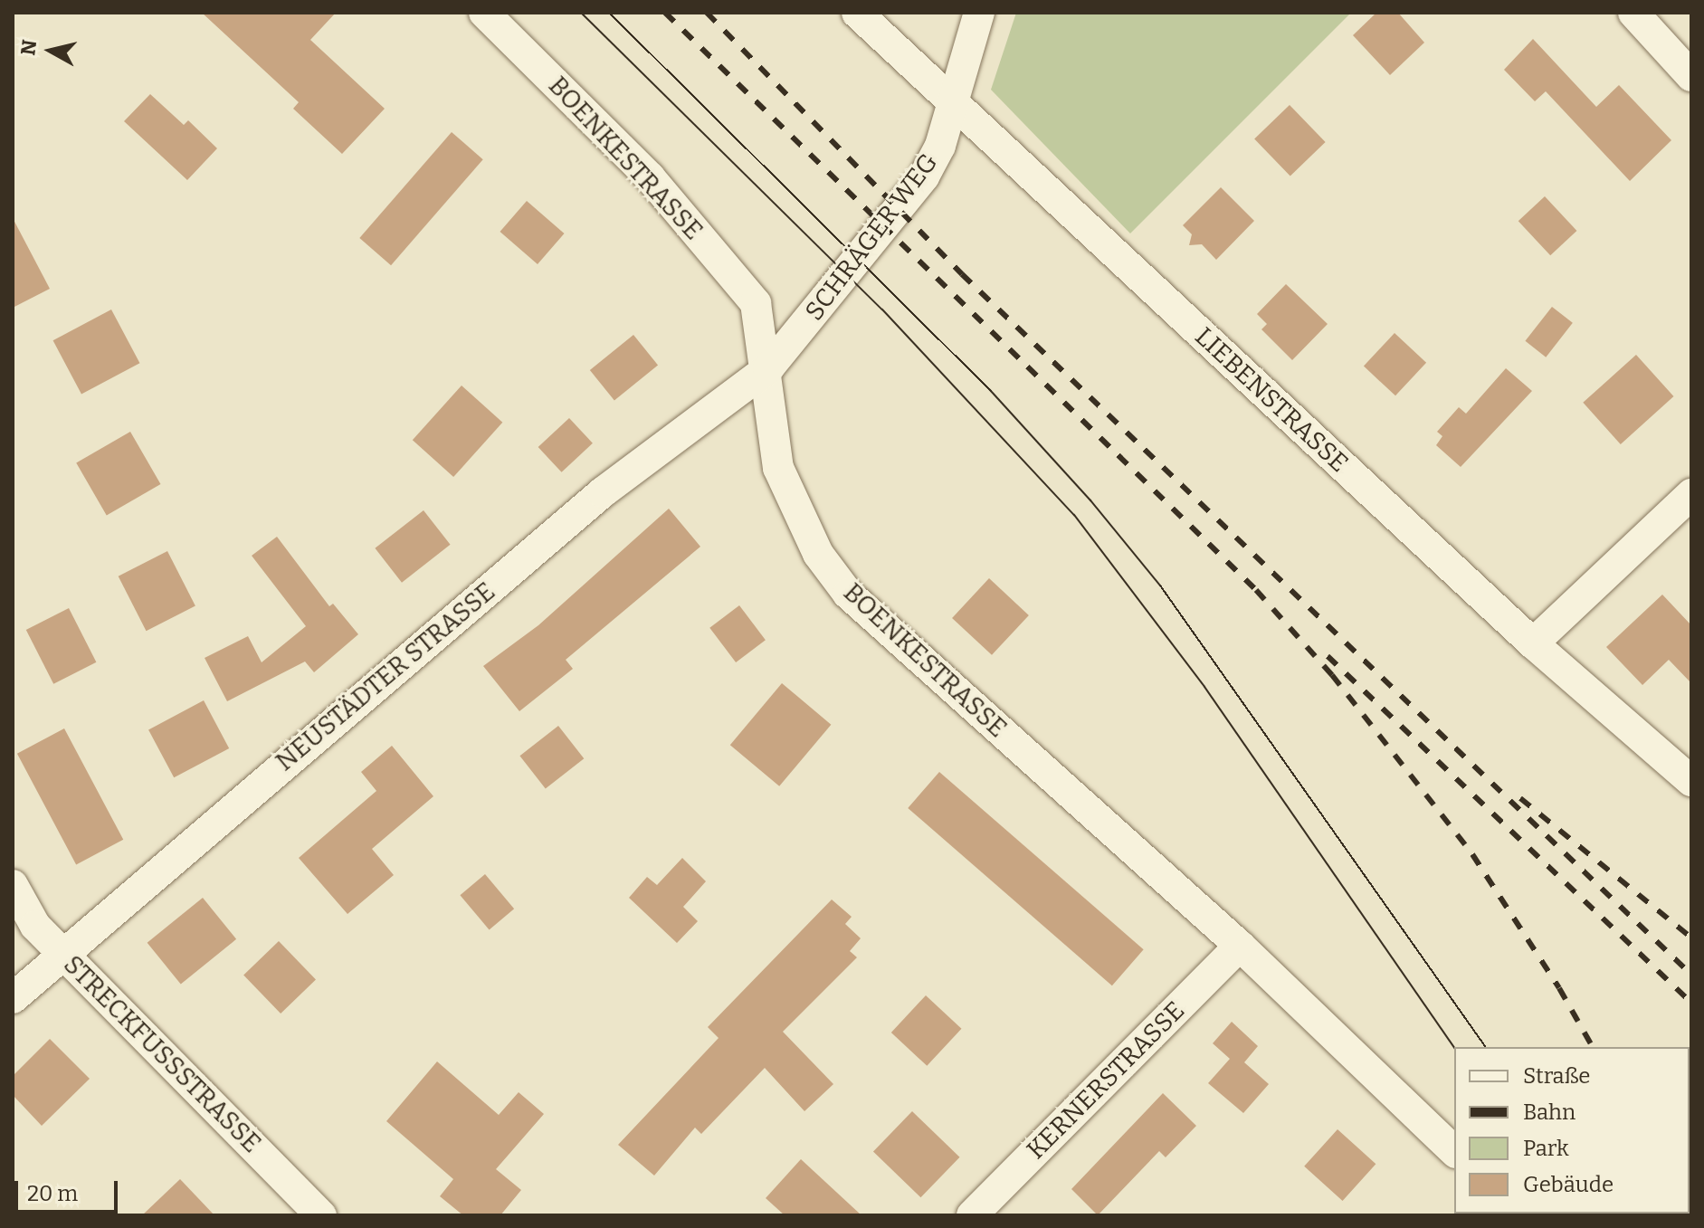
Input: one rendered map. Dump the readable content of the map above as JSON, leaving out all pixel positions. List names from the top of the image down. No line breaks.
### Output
{"streets":{"street":["BOENKESTRASSE","SCHRÄGER WEG","LIEBENSTRASSE","NEUSTÄDTER STRASSE","STRECKFUSSSTRASSE","KERNERSTRASSE"]},"crossings":[["BOENKESTRASSE","SCHRÄGER WEG"],["BOENKESTRASSE","NEUSTÄDTER STRASSE"],["BOENKESTRASSE","KERNERSTRASSE"],["SCHRÄGER WEG","LIEBENSTRASSE"],["SCHRÄGER WEG","NEUSTÄDTER STRASSE"],["NEUSTÄDTER STRASSE","STRECKFUSSSTRASSE"]],"legend":["Straße","Bahn","Park","Gebäude"],"scale_bar":"20 m","north":"left"}
